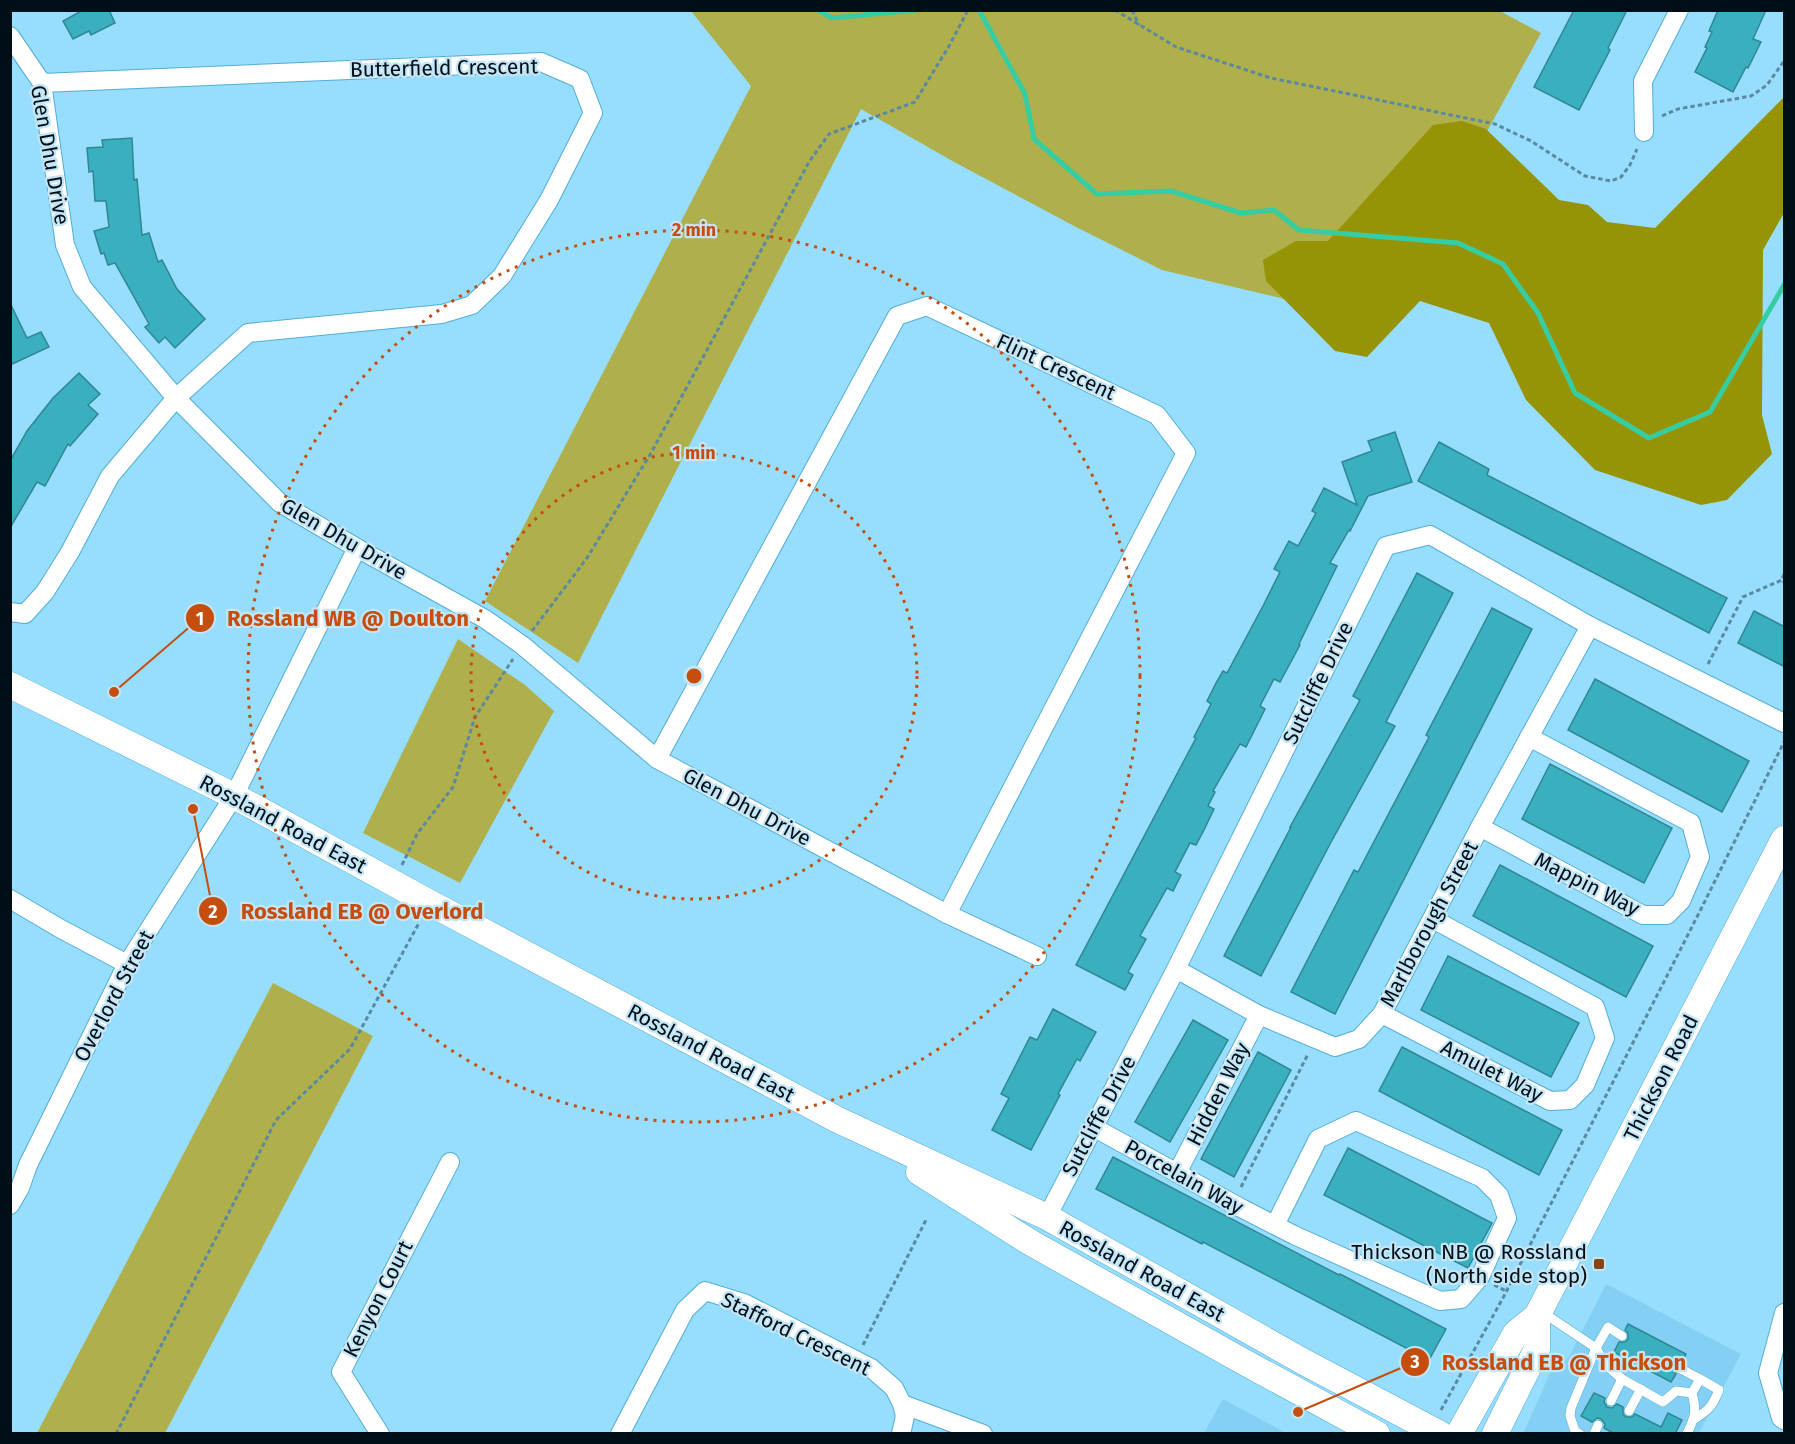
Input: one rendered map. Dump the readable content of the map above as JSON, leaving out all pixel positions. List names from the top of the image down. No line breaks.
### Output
{"streets":{"main road":["Rossland Road East","Thickson Road"],"street":["Butterfield Crescent","Glen Dhu Drive","Flint Crescent","Sutcliffe Drive","Mappin Way","Marlborough Street","Overlord Street","Amulet Way","Hidden Way","Porcelain Way","Kenyon Court","Stafford Crescent"]},"crossings":[["Butterfield Crescent","Glen Dhu Drive"],["Glen Dhu Drive","Flint Crescent"],["Glen Dhu Drive","Overlord Street"],["Sutcliffe Drive","Rossland Road East"],["Sutcliffe Drive","Marlborough Street"],["Sutcliffe Drive","Porcelain Way"],["Rossland Road East","Overlord Street"],["Mappin Way","Marlborough Street"],["Marlborough Street","Amulet Way"],["Marlborough Street","Hidden Way"],["Hidden Way","Porcelain Way"]],"places":{"other":["Rossland WB @ Doulton","Rossland EB @ Overlord","Rossland EB @ Thickson"],"transit":["Thickson NB @ Rossland (North side stop)"]},"rings":["2 min","1 min"]}
